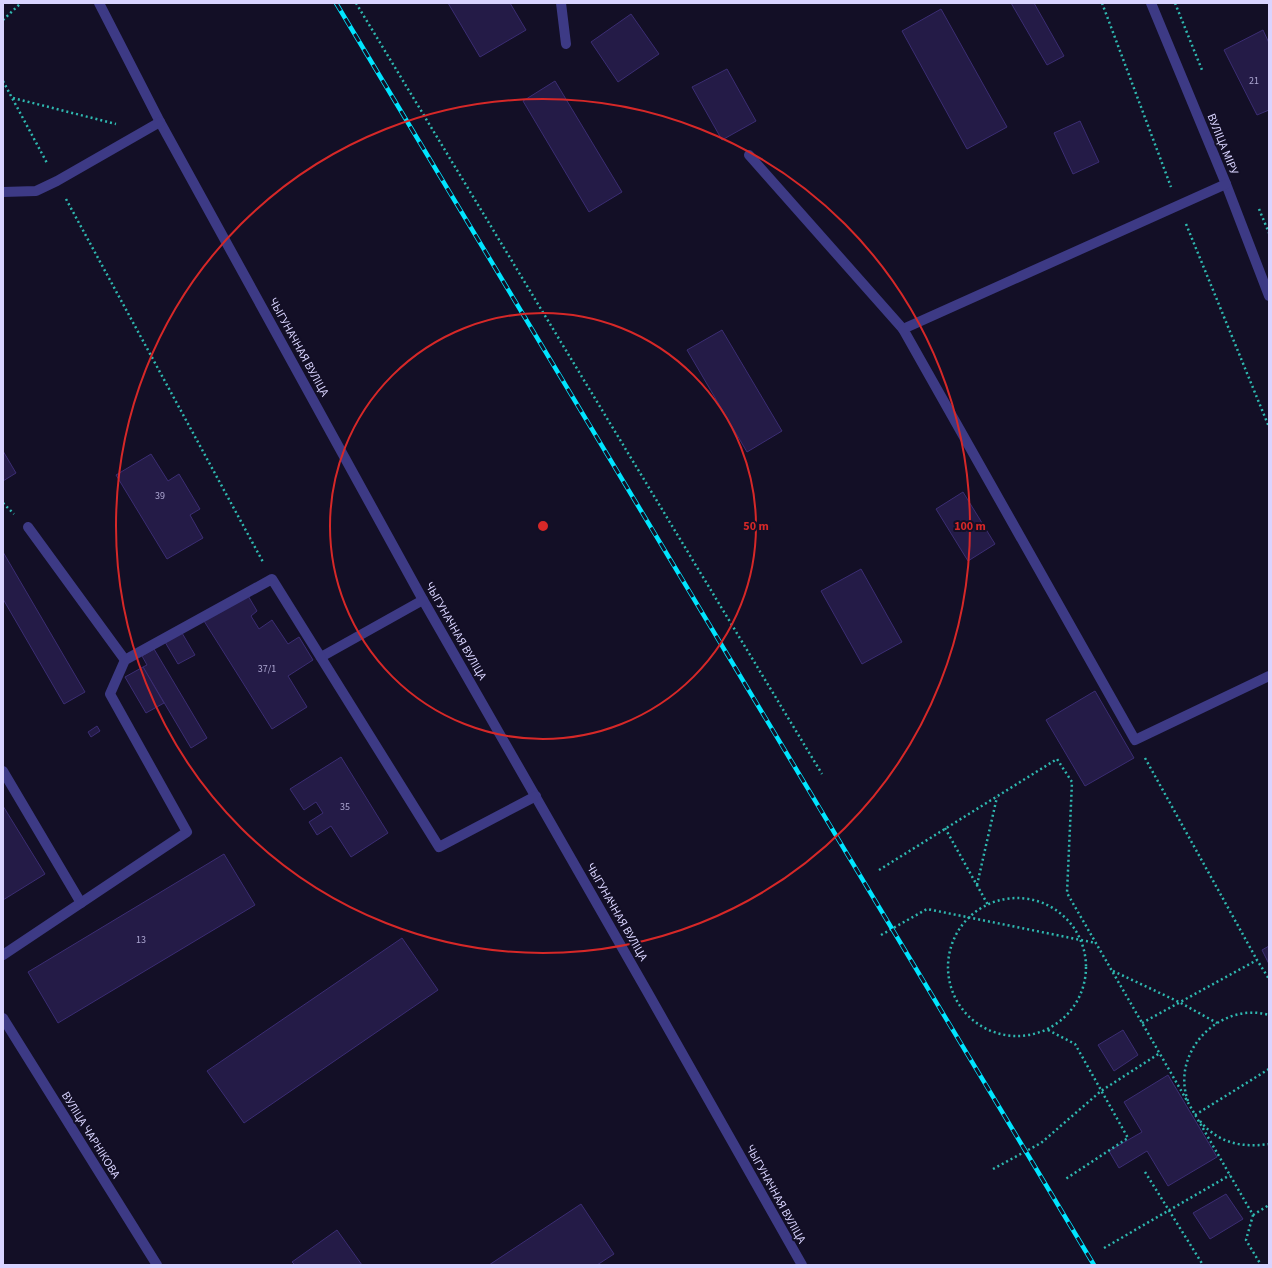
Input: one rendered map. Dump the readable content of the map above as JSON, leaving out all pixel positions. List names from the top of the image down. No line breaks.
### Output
{"streets":{"street":["ВУЛІЦА МІРУ","ЧЫГУНАЧНАЯ ВУЛІЦА","ВУЛІЦА ЧАРНІКОВА"]},"house_numbers":["21","39","37/1","35","13"],"rings":["50 m","100 m"]}
